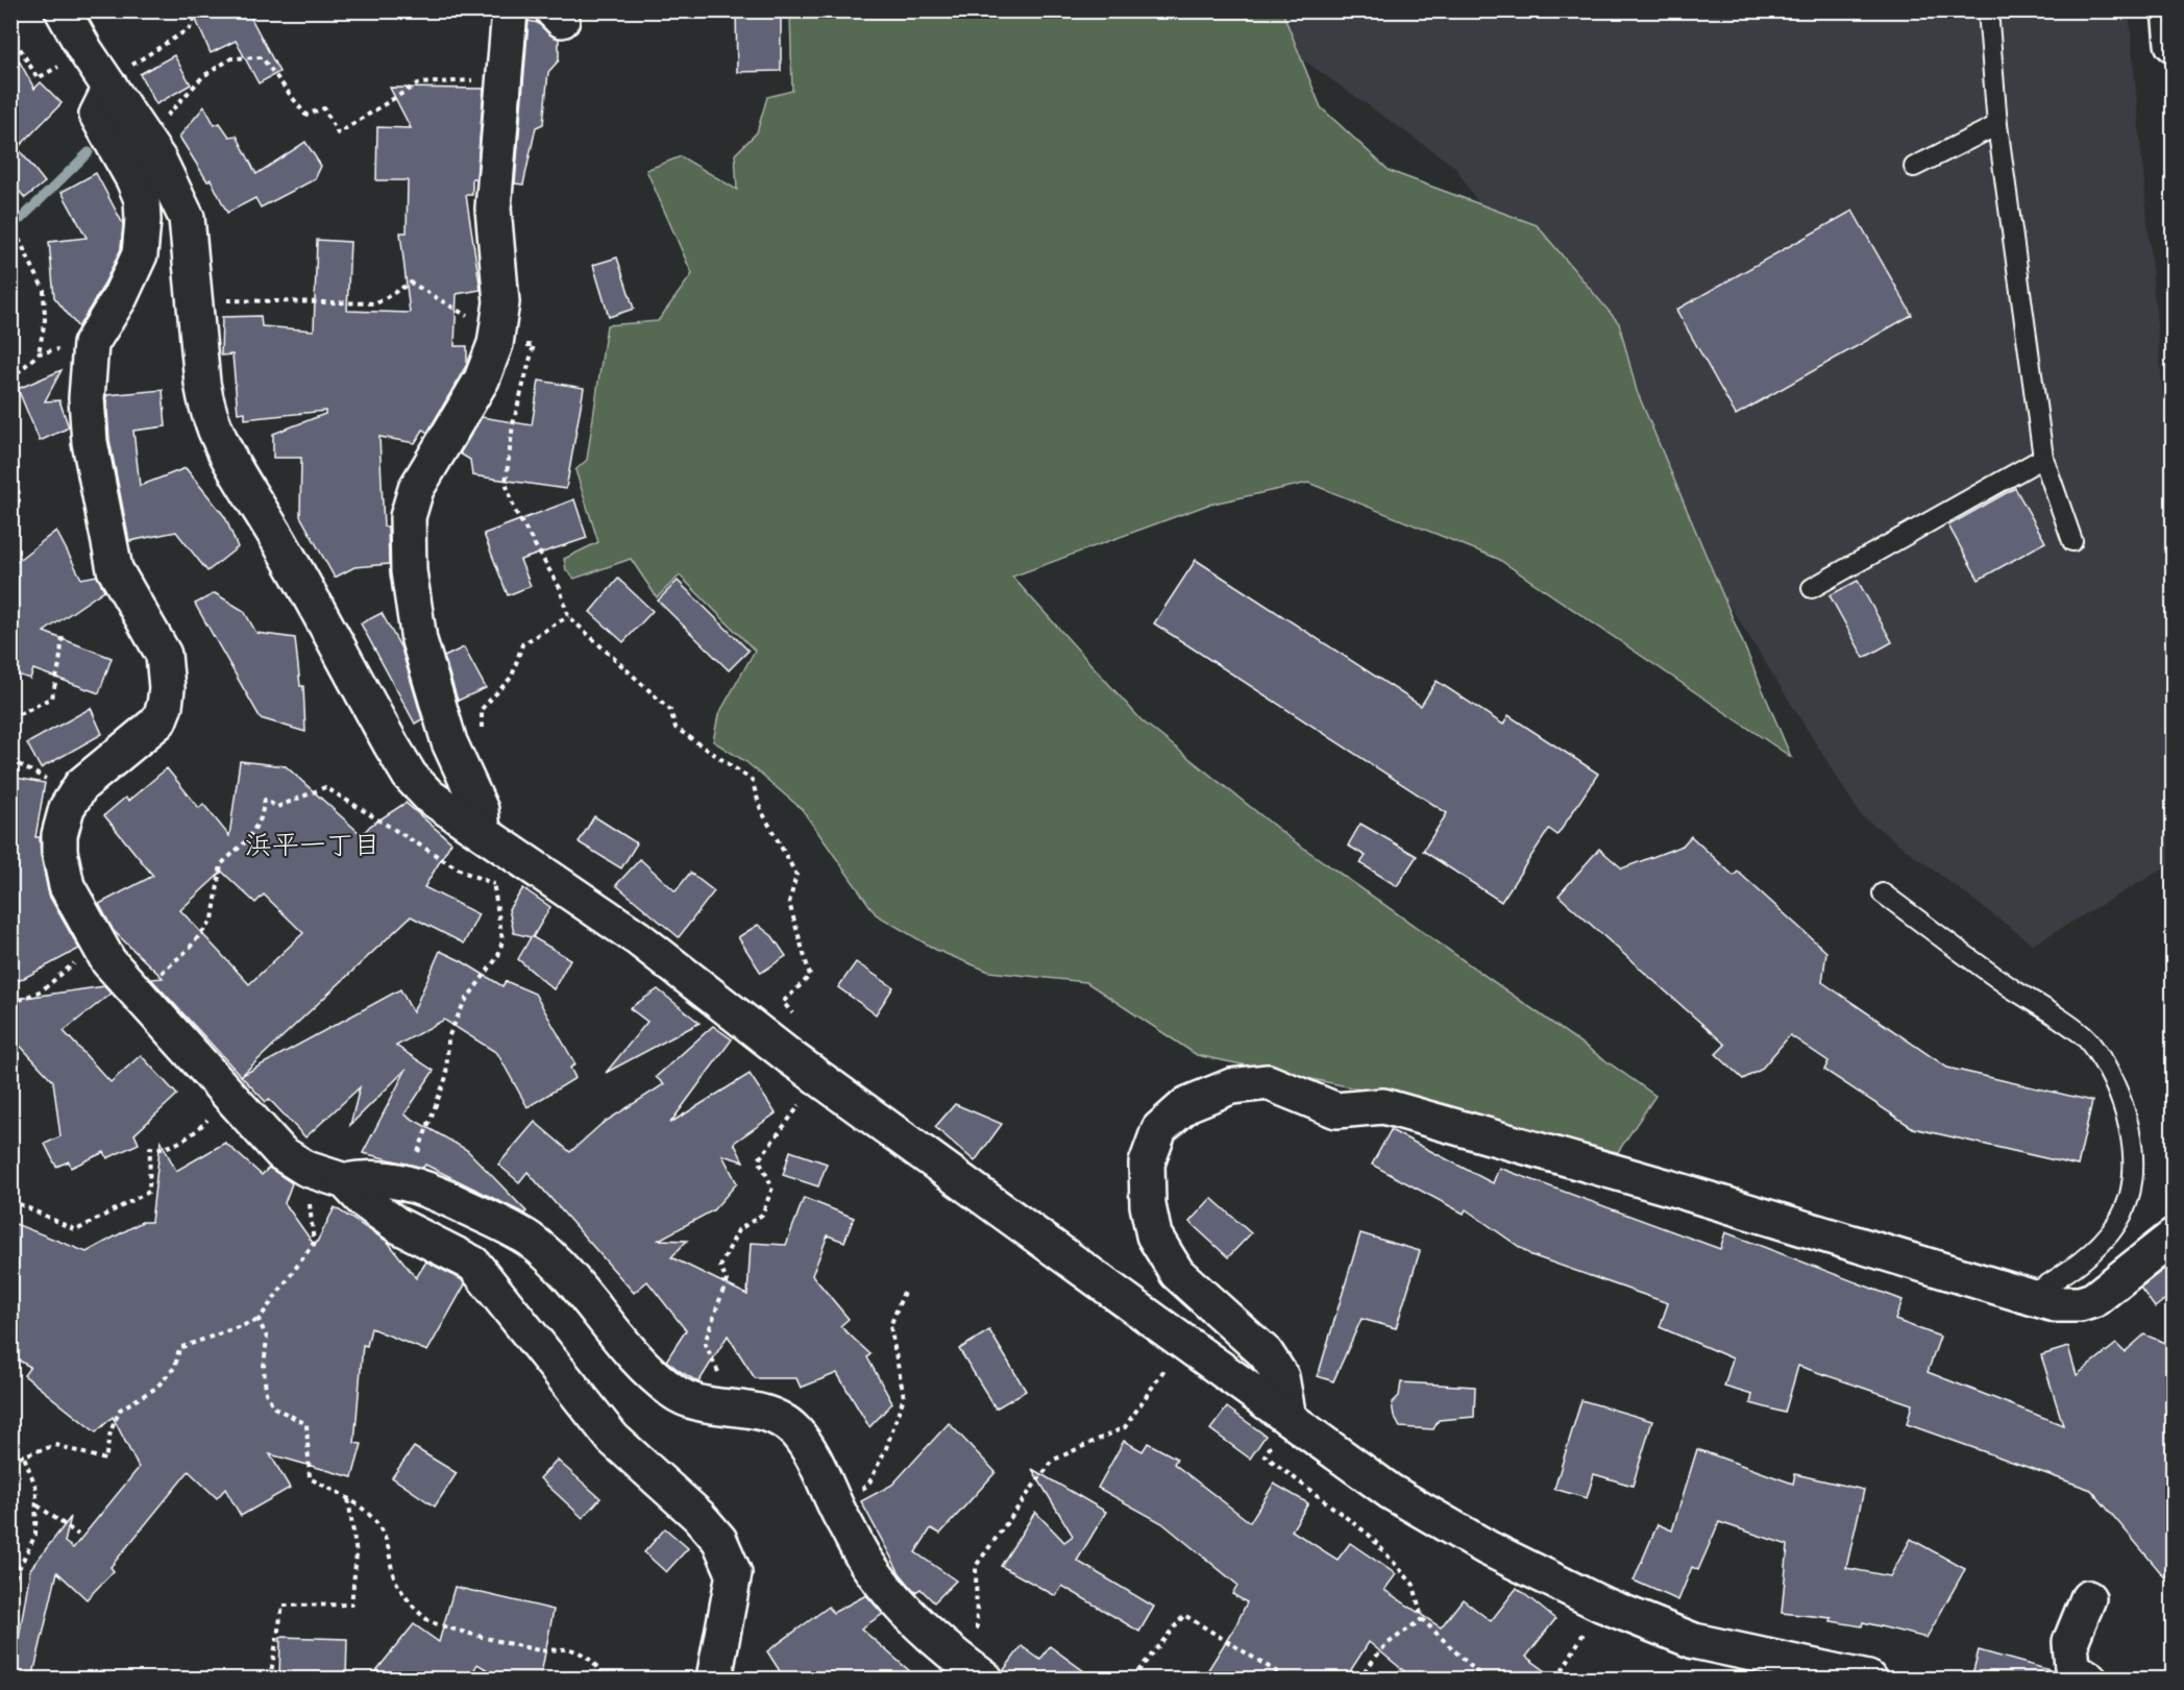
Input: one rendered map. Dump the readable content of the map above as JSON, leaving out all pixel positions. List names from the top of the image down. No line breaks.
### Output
{"districts":["浜平一丁目"]}
